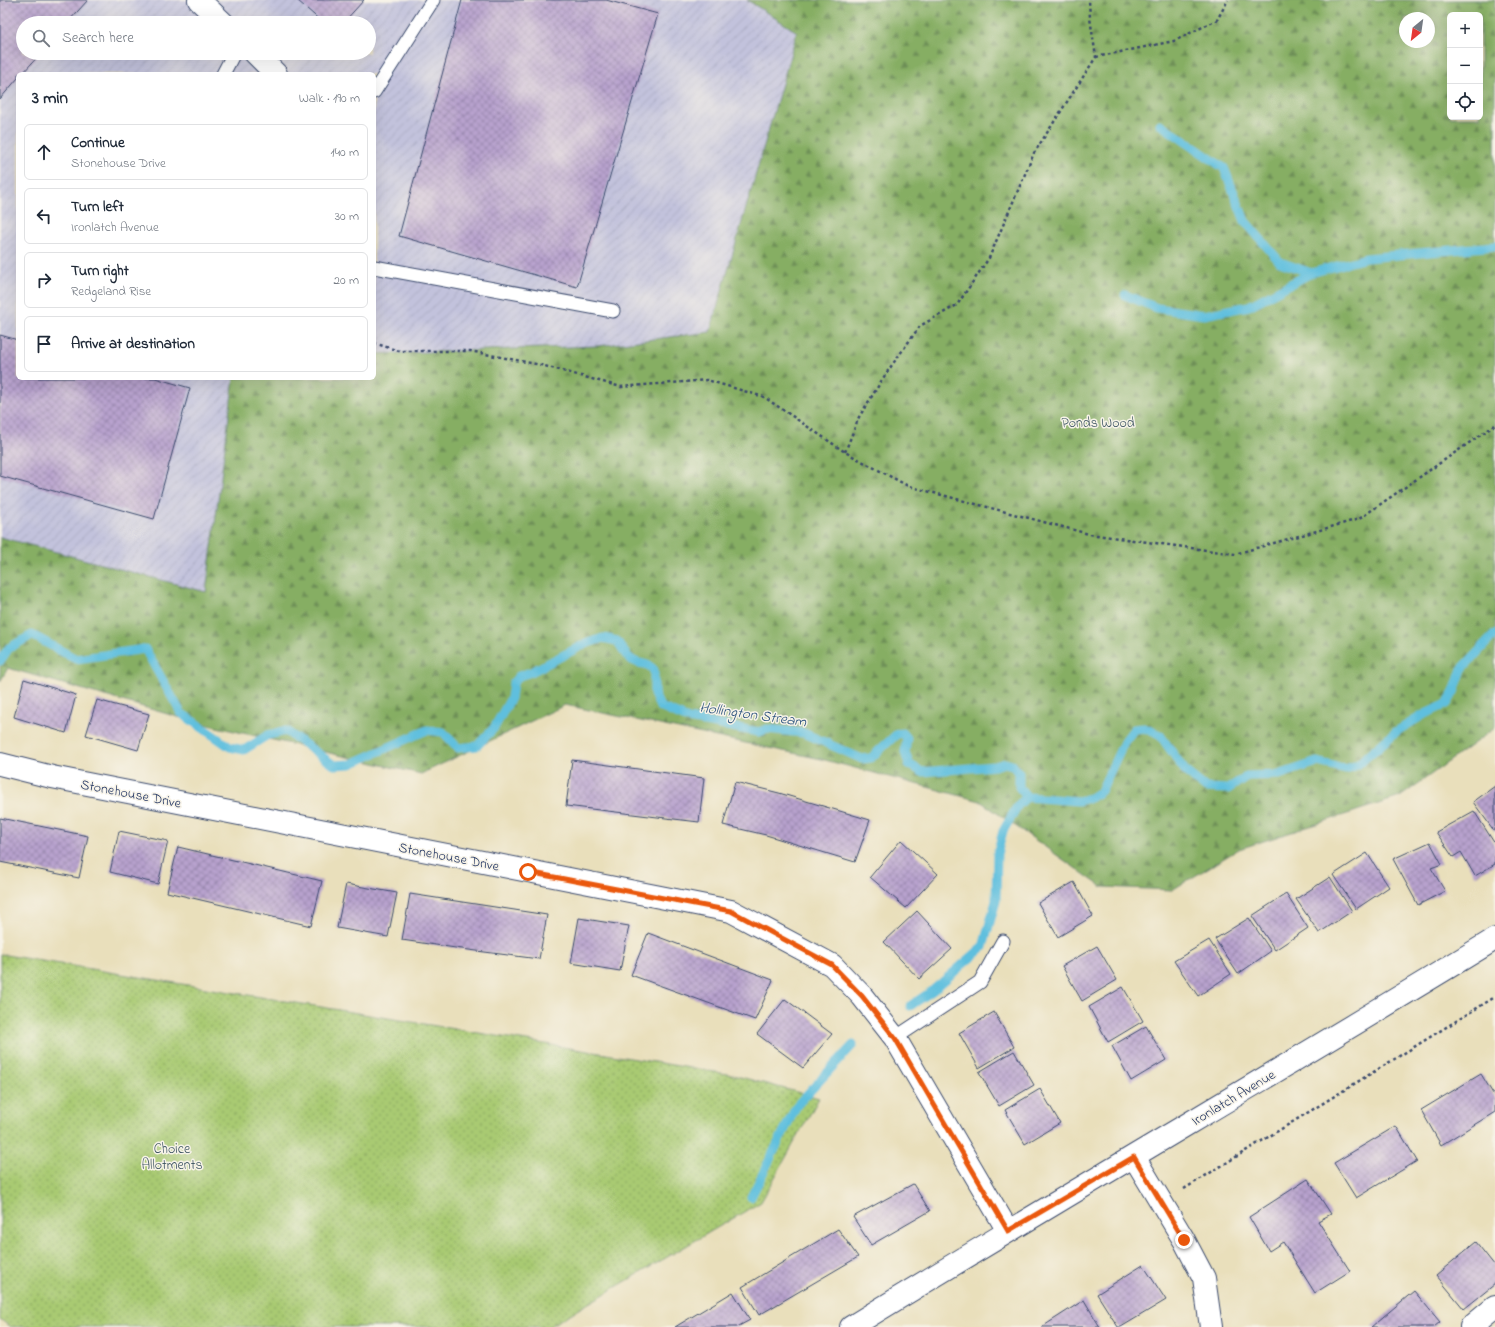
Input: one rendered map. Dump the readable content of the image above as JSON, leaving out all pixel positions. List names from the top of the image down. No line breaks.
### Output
{"streets":{"street":["Stonehouse Drive","Ironlatch Avenue"]},"crossings":[["Stonehouse Drive","Ironlatch Avenue"]],"water":["Hollington Stream"],"parks":["Ponds Wood","Choice Allotments"],"north":"bottom left","page":{"map_buttons":["+","−"],"search":"Search here","heading":["3 min","Walk · 190 m"],"list":[["Continue","Stonehouse Drive","140 m"],["Turn left","Ironlatch Avenue","30 m"],["Turn right","Redgeland Rise","20 m"],"Arrive at destination"]}}
